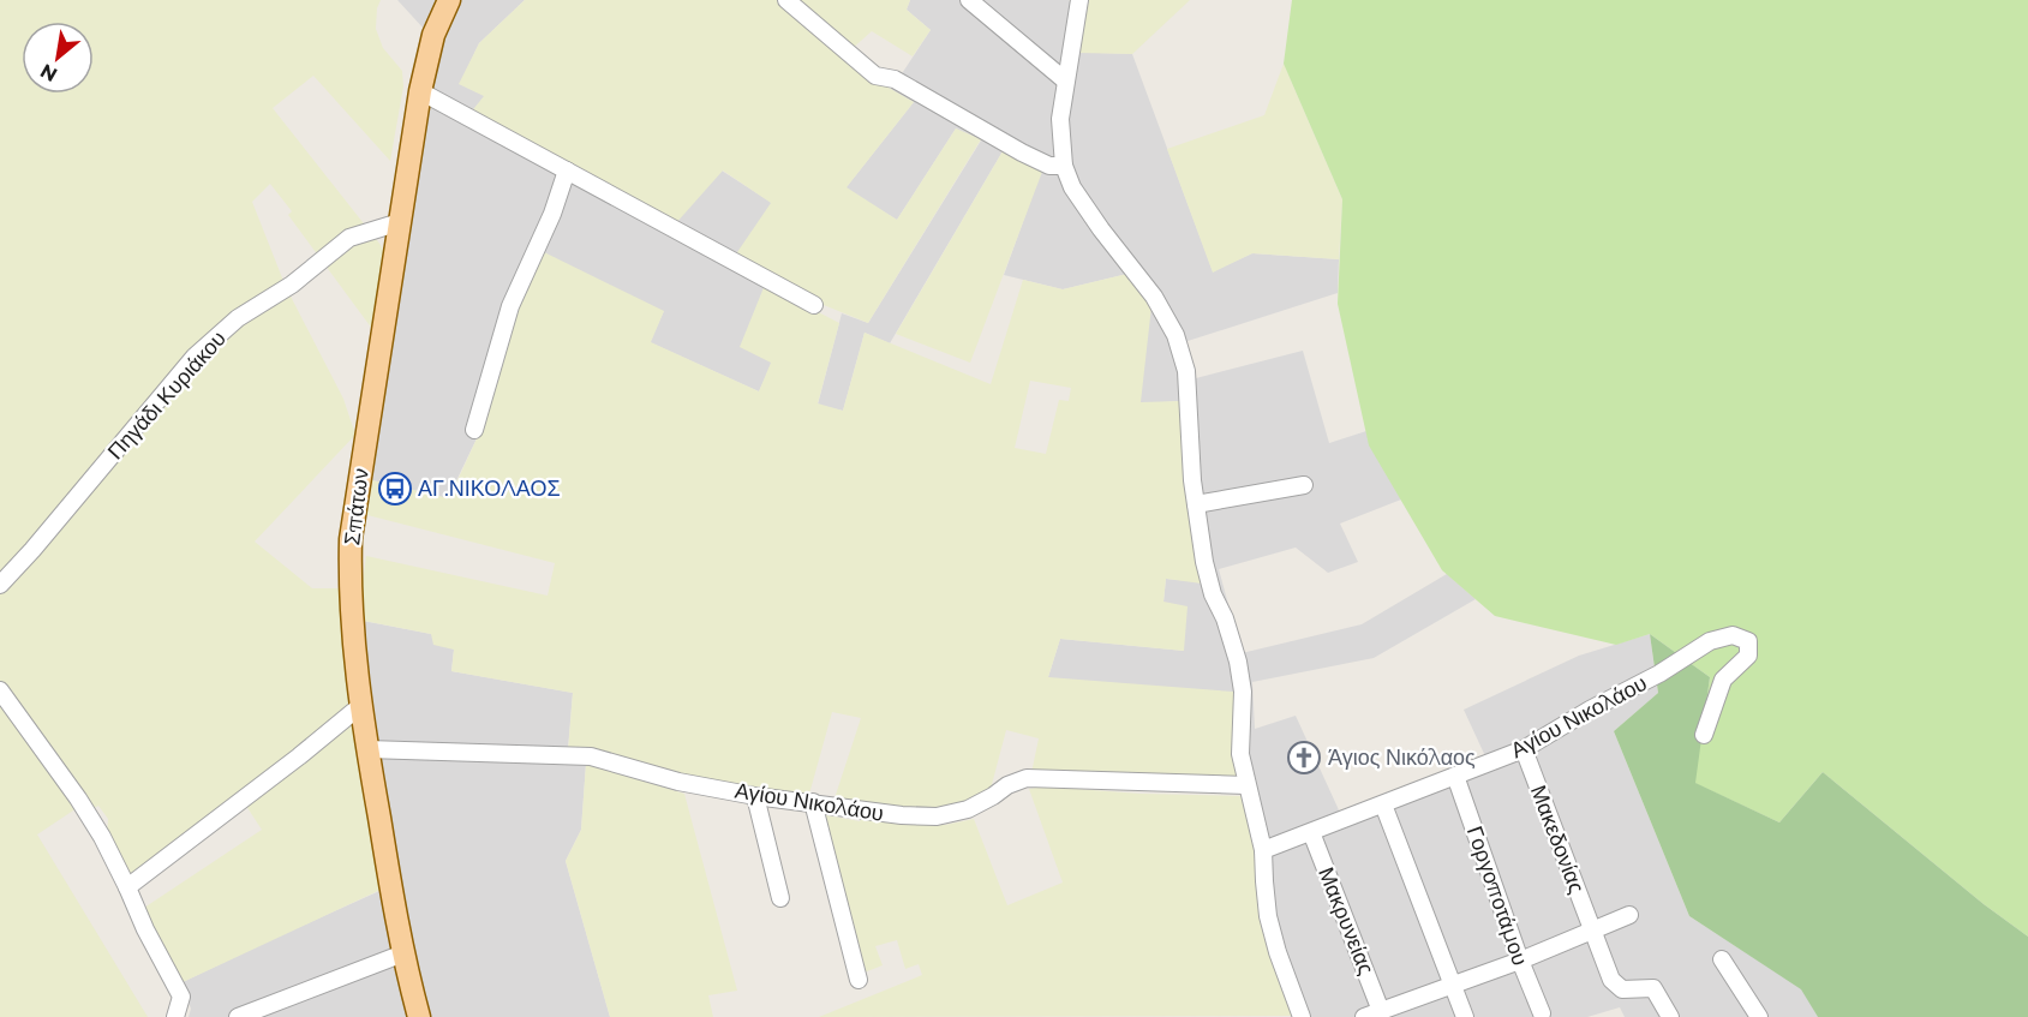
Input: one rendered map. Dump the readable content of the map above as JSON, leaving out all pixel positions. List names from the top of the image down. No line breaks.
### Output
{"streets":{"main road":["Σπάτων"],"street":["Πηγάδι Κυριάκου","Αγίου Νικολάου","Μακεδονίας","Γοργοποτάμου","Μακρυνείας"]},"crossings":[["Πηγάδι Κυριάκου","Σπάτων"],["Σπάτων","Αγίου Νικολάου"],["Αγίου Νικολάου","Μακεδονίας"],["Αγίου Νικολάου","Γοργοποτάμου"],["Αγίου Νικολάου","Μακρυνείας"]],"places":{"bus stop":["ΑΓ.ΝΙΚΟΛΑΟΣ"],"church":["Άγιος Νικόλαος"]},"north":"bottom left"}
